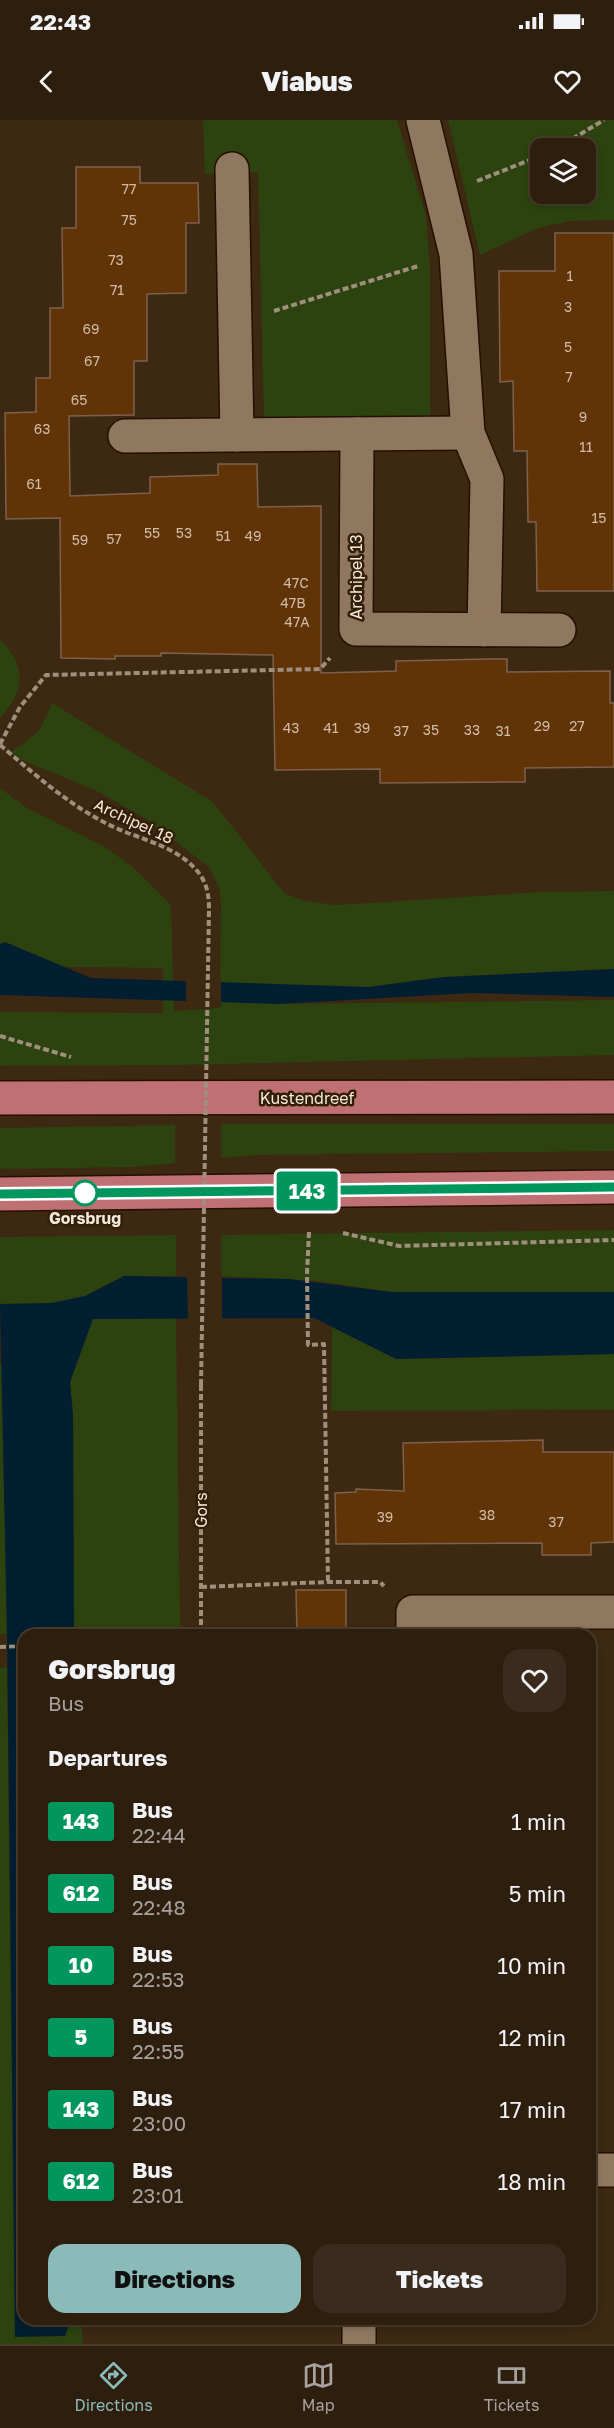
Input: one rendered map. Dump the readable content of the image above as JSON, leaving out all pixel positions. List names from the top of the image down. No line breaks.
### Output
{"streets":{"main road":["Kustendreef"],"street":["Archipel 13"],"path":["Archipel 18","Gors"]},"crossings":[["Archipel 18","Gors"]],"places":["Gorsbrug"],"lines":["bus line 143"],"house_numbers":["77","75","73","1","71","3","69","5","67","7","65","9","63","11","61","15","55","53","51","49","57","59","47C","47B","47A","29","27","43","41","39","35","33","37","31","38","39","37"],"page":{"status":"22:43","header":"Viabus","on_map":"143","heading":[["Gorsbrug","Bus"],"Departures"],"list":[{"mark":"143","name":"Bus","note":"22:44","value":"1 min"},{"mark":"612","name":"Bus","note":"22:48","value":"5 min"},{"mark":"10","name":"Bus","note":"22:53","value":"10 min"},{"mark":"5","name":"Bus","note":"22:55","value":"12 min"},{"mark":"143","name":"Bus","note":"23:00","value":"17 min"},{"mark":"612","name":"Bus","note":"23:01","value":"18 min"}],"buttons":["Directions","Tickets"],"tabs":["Directions","Map","Tickets"]}}
